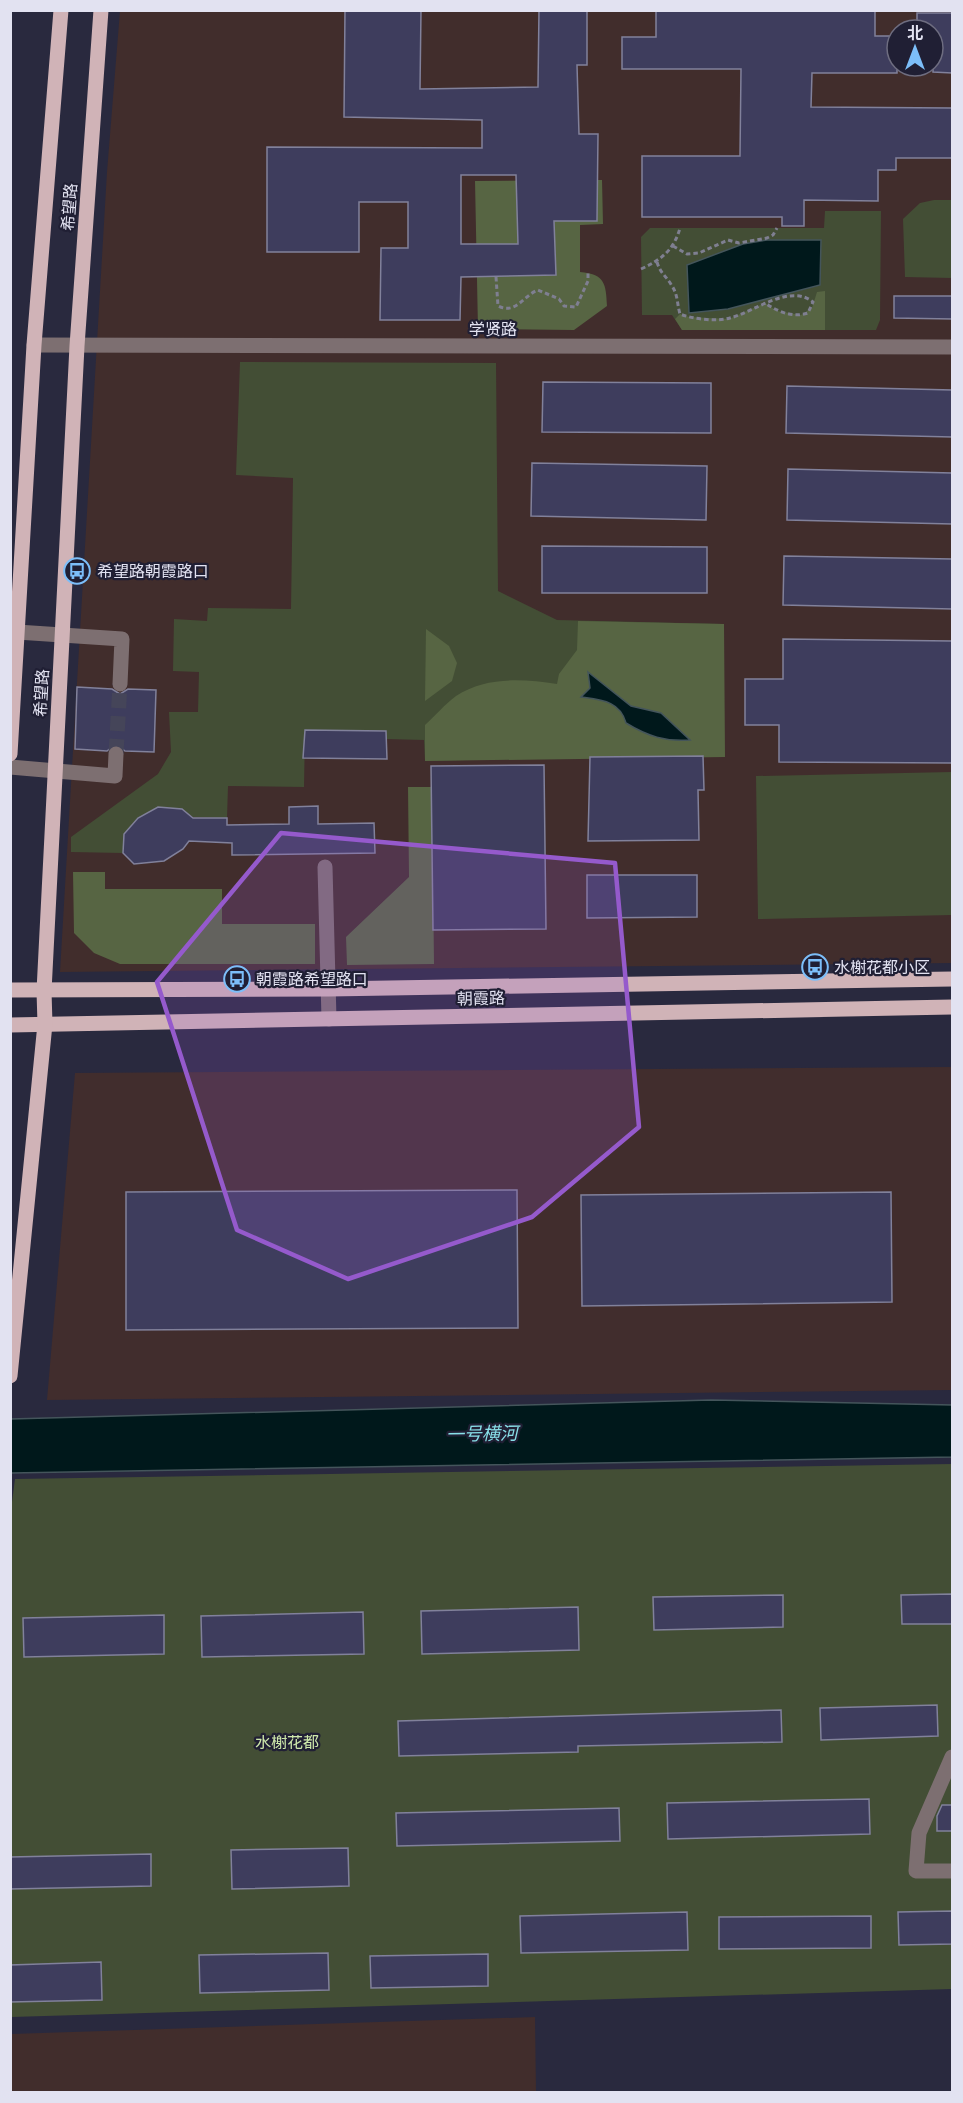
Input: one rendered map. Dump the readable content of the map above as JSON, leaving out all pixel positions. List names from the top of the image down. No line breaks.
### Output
{"streets":{"main road":["希望路","朝霞路"],"street":["学贤路"]},"crossings":[["希望路","学贤路"],["希望路","朝霞路"]],"water":["一号横河"],"parks":["水榭花都"],"places":{"bus stop":["希望路朝霞路口","水榭花都小区","朝霞路希望路口"]},"north":"top"}
